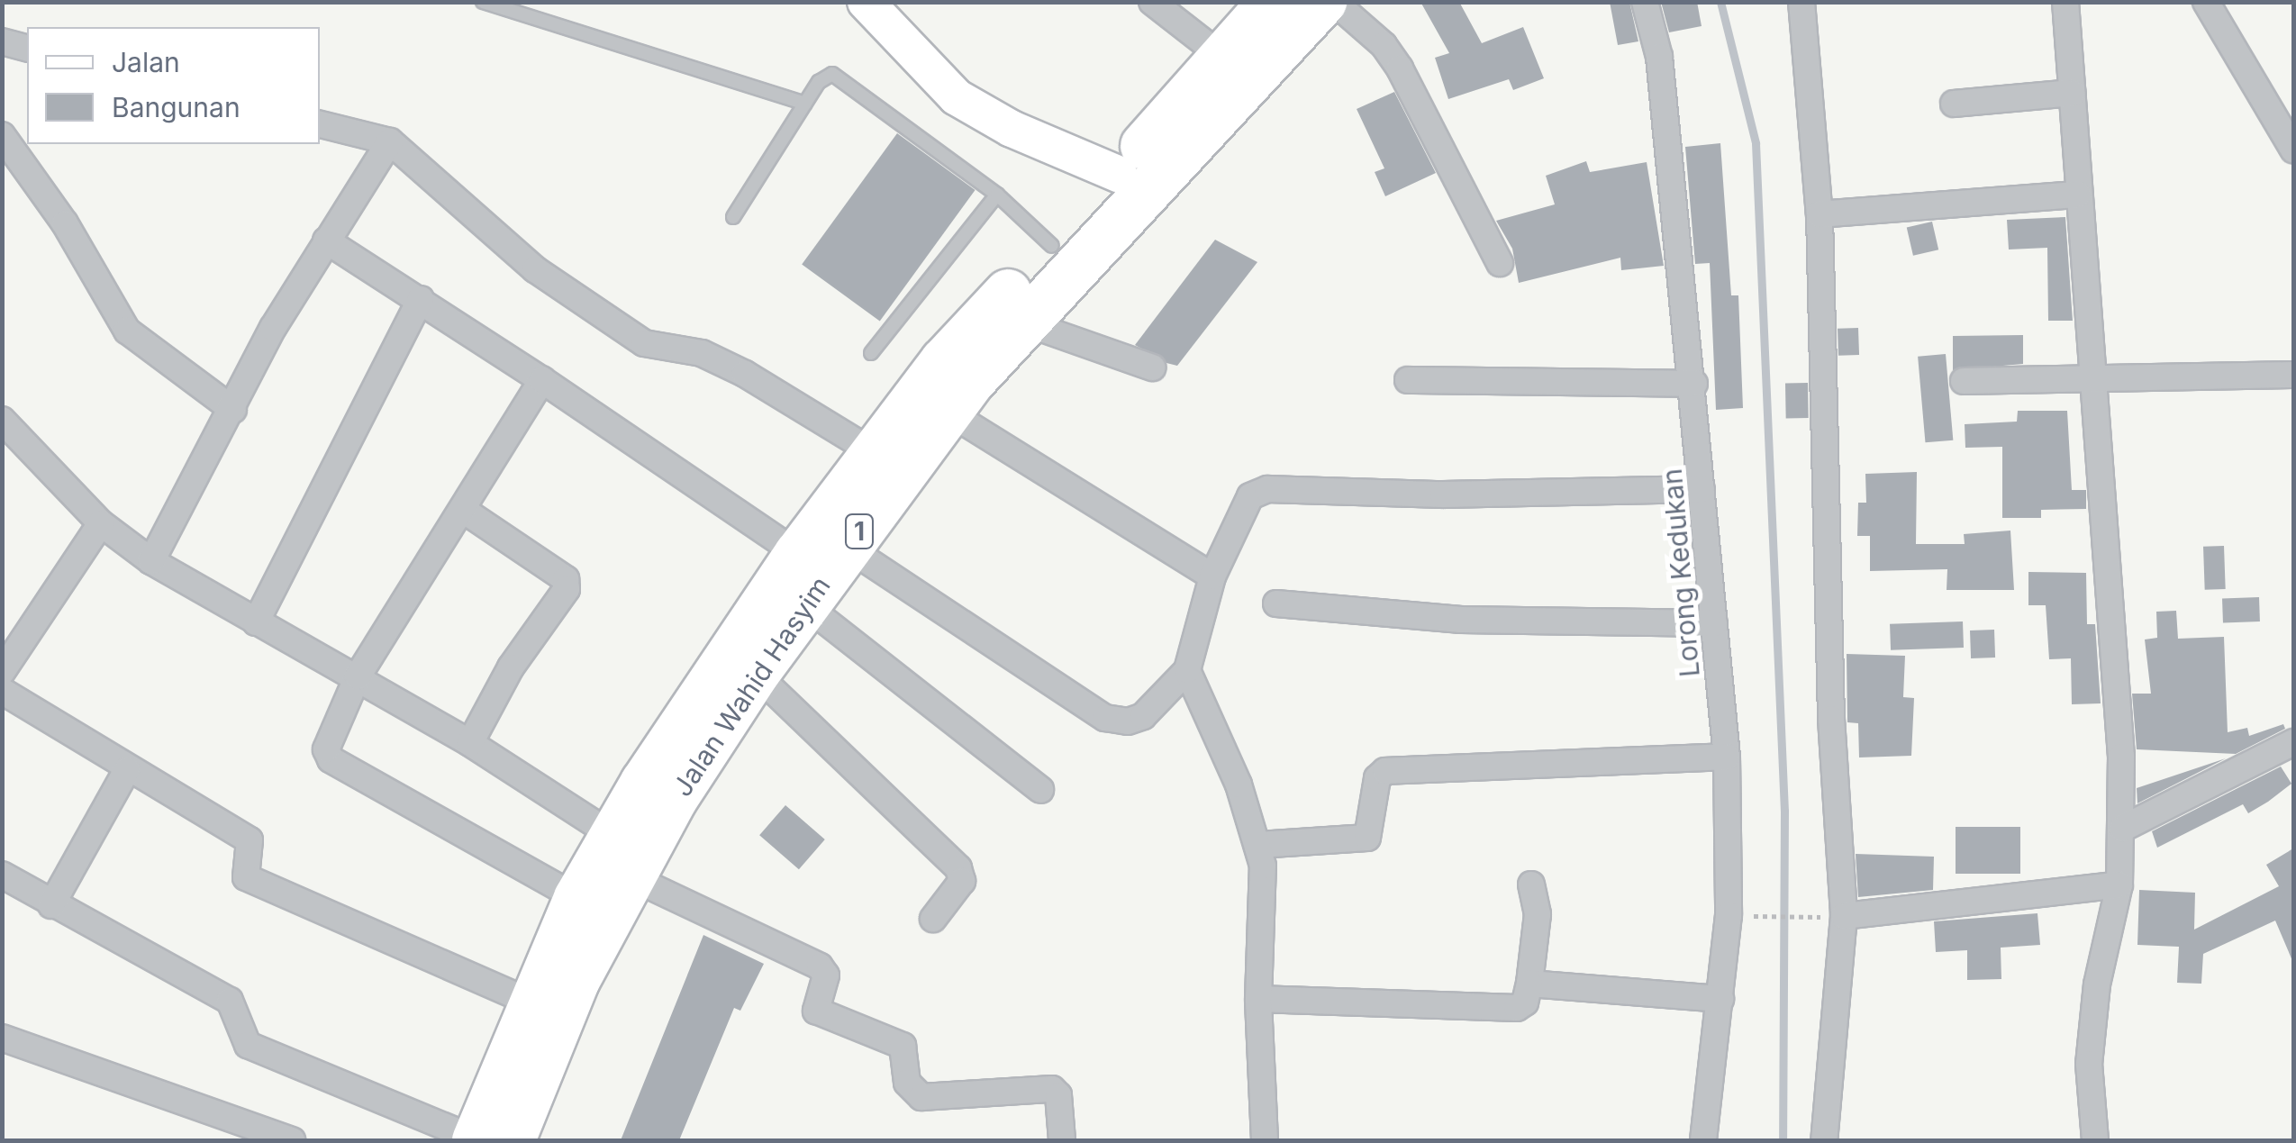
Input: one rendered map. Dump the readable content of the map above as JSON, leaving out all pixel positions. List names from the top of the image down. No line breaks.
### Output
{"streets":{"highway":["1","Jalan Wahid Hasyim"],"street":["Lorong Kedukan"]},"legend":["Jalan","Bangunan"]}
